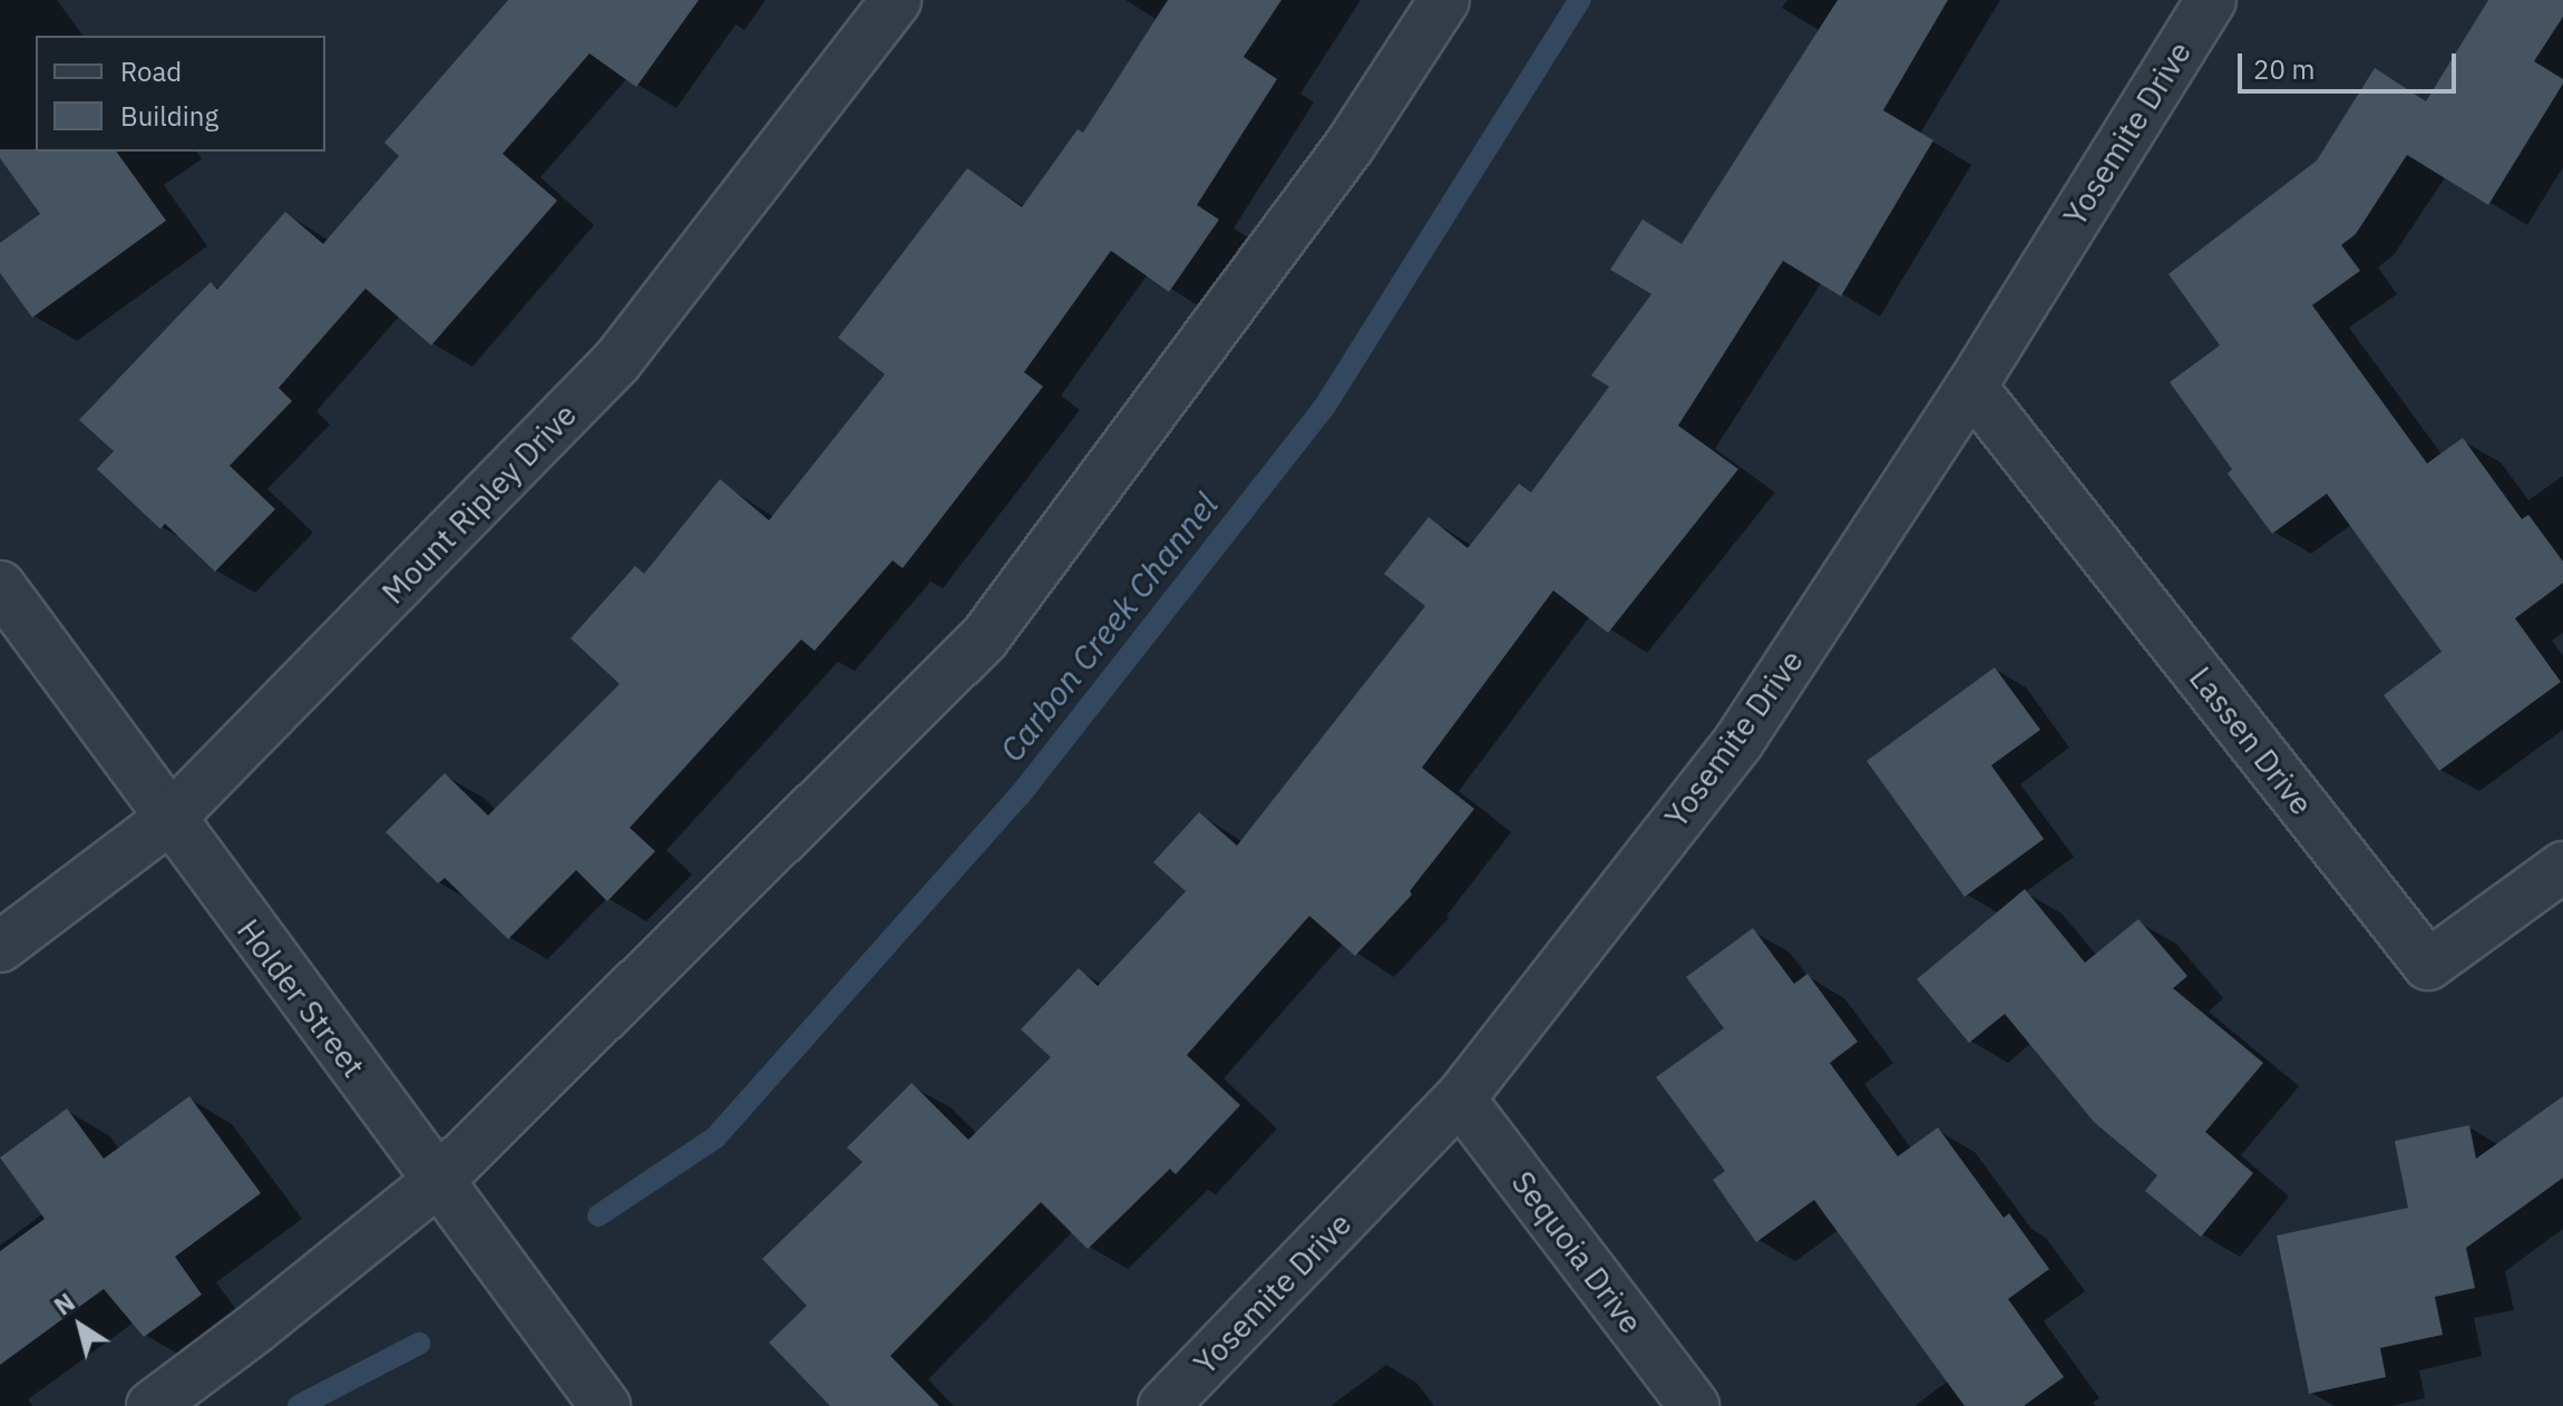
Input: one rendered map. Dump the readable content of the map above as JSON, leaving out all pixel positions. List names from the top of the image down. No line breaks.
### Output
{"streets":{"street":["Yosemite Drive","Mount Ripley Drive","Lassen Drive","Holder Street","Sequoia Drive"]},"crossings":[["Yosemite Drive","Lassen Drive"],["Yosemite Drive","Sequoia Drive"],["Mount Ripley Drive","Holder Street"]],"water":["Carbon Creek Channel"],"legend":["Road","Building"],"scale_bar":"20 m","north":"top left"}
